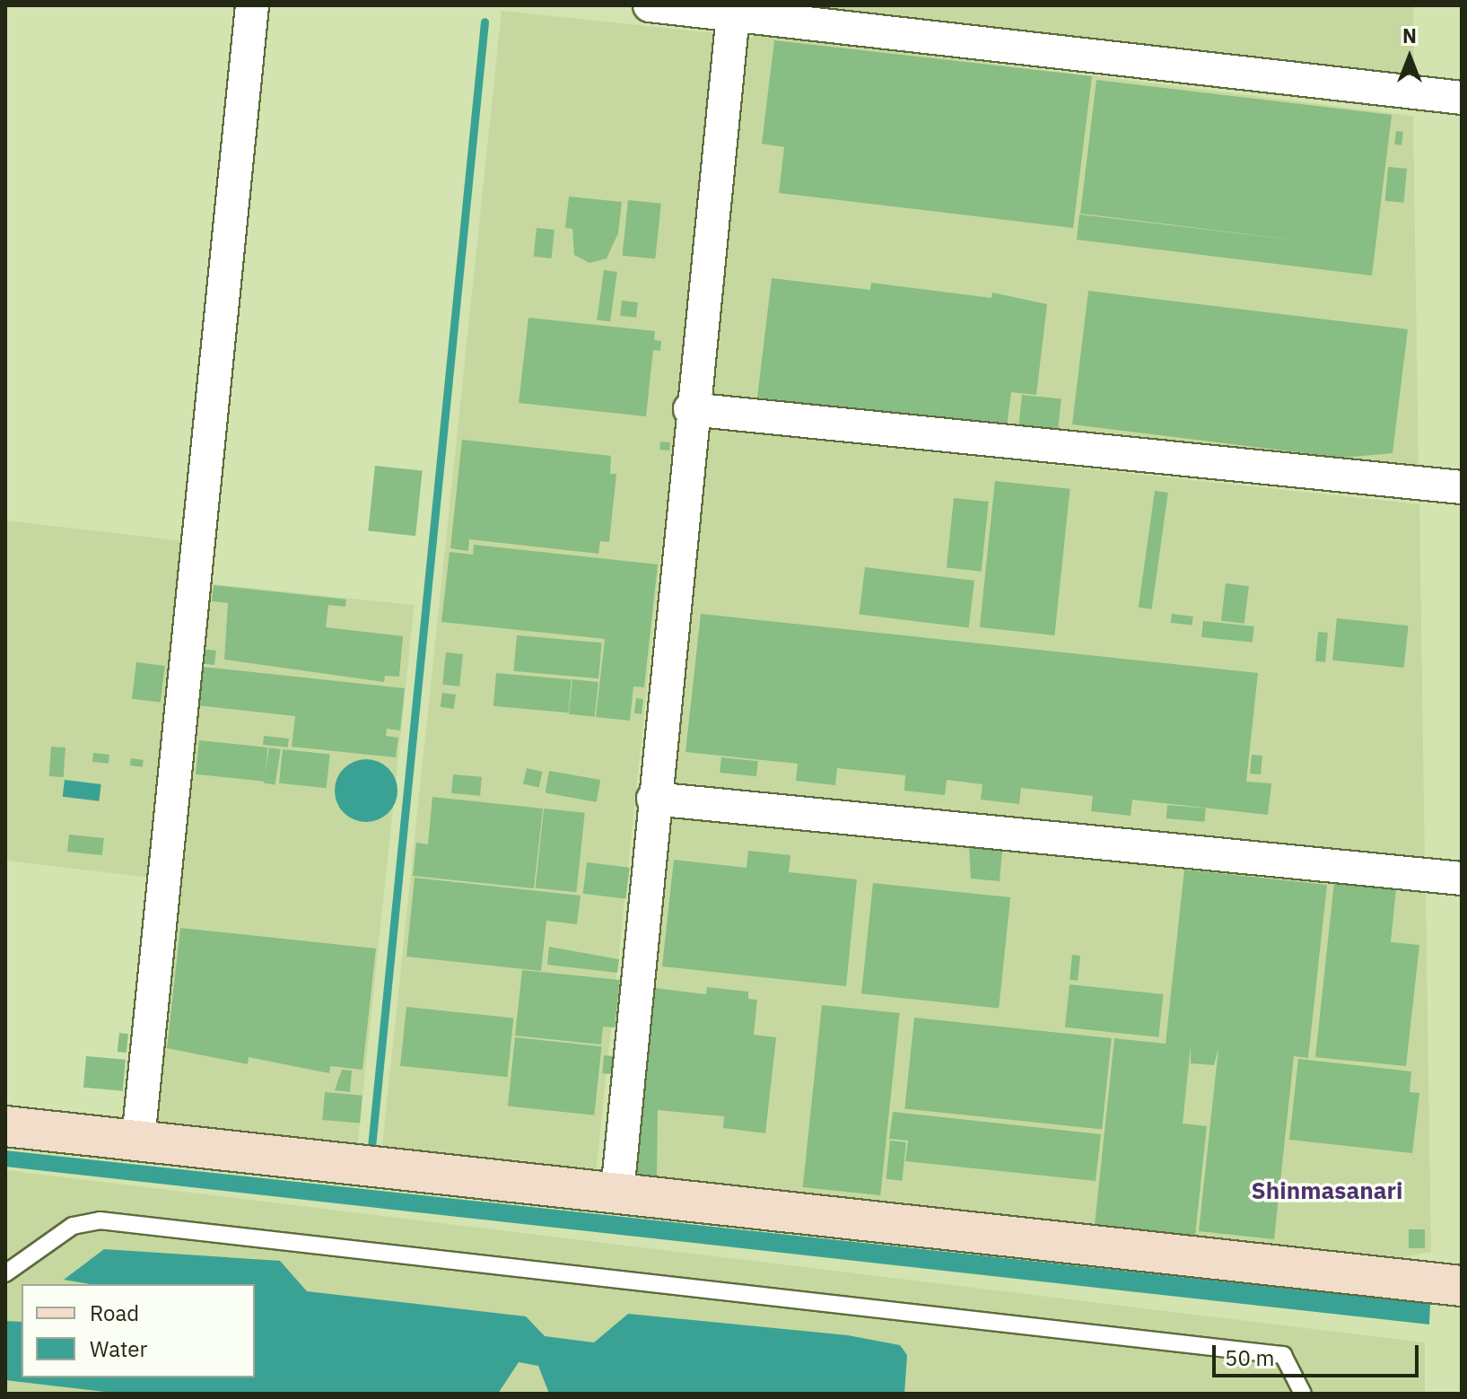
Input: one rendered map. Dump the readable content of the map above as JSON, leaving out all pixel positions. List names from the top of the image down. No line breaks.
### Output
{"districts":["Shinmasanari"],"legend":["Road","Water"],"scale_bar":"50 m","north":"top"}
